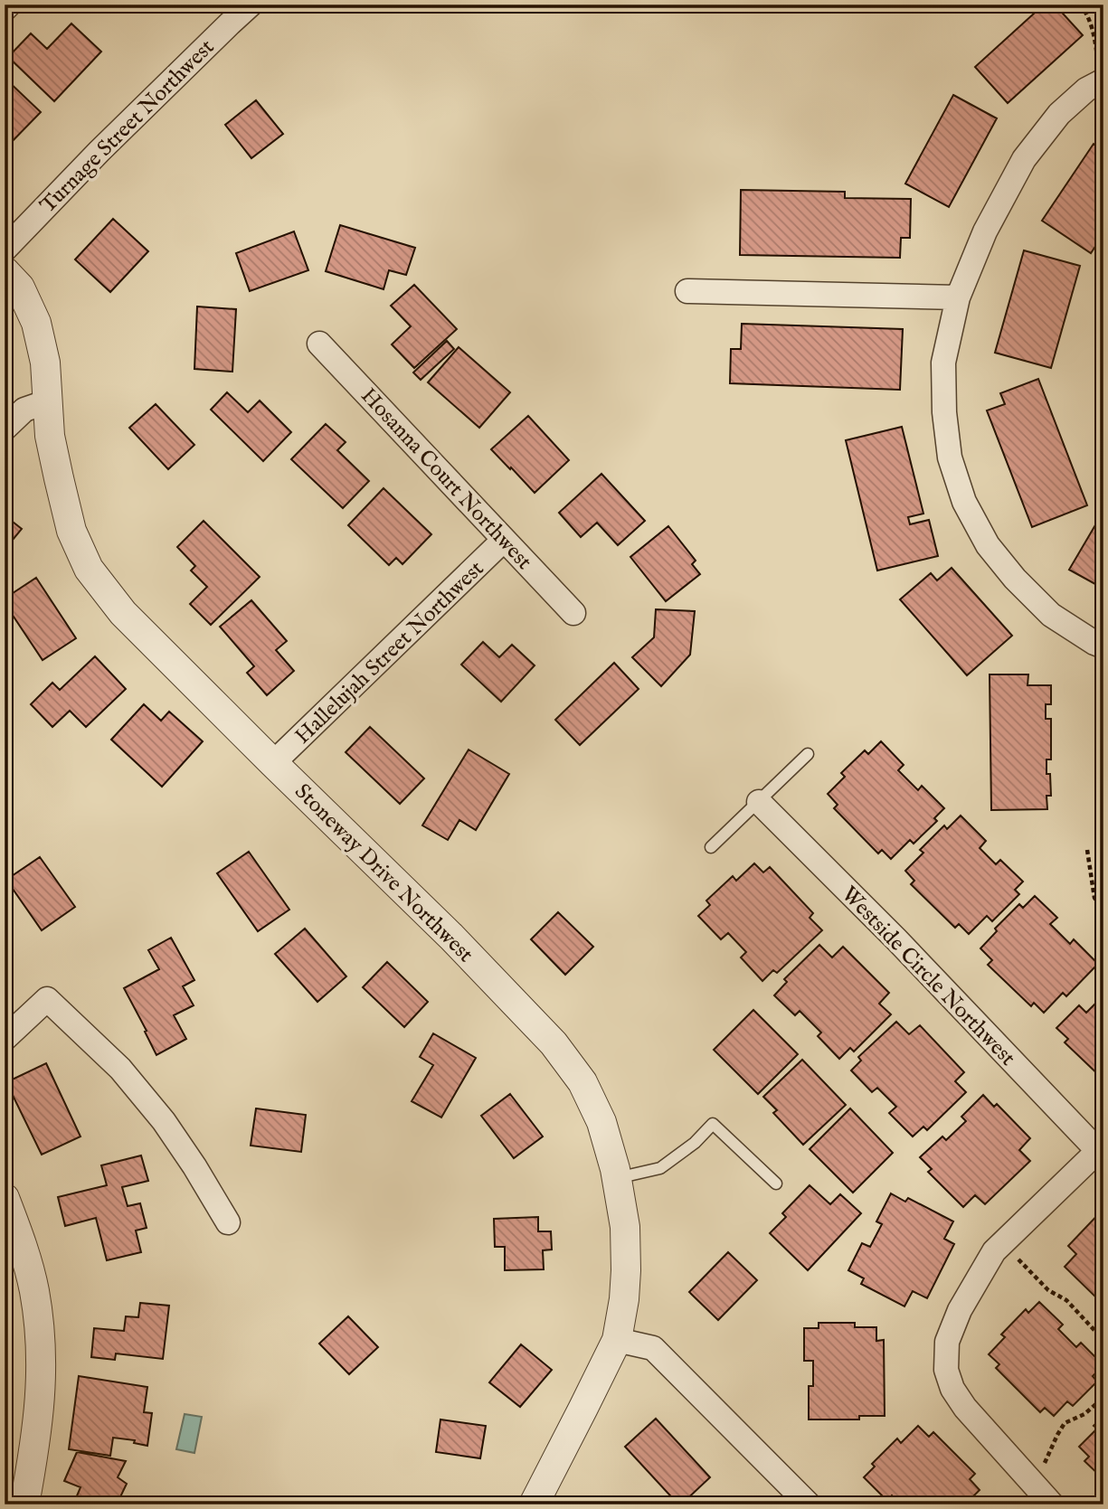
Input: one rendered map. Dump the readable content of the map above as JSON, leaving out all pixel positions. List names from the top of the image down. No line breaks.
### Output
{"streets":{"street":["Turnage Street Northwest","Hosanna Court Northwest","Hallelujah Street Northwest","Stoneway Drive Northwest","Westside Circle Northwest"]},"crossings":[["Hosanna Court Northwest","Hallelujah Street Northwest"],["Hallelujah Street Northwest","Stoneway Drive Northwest"]]}
